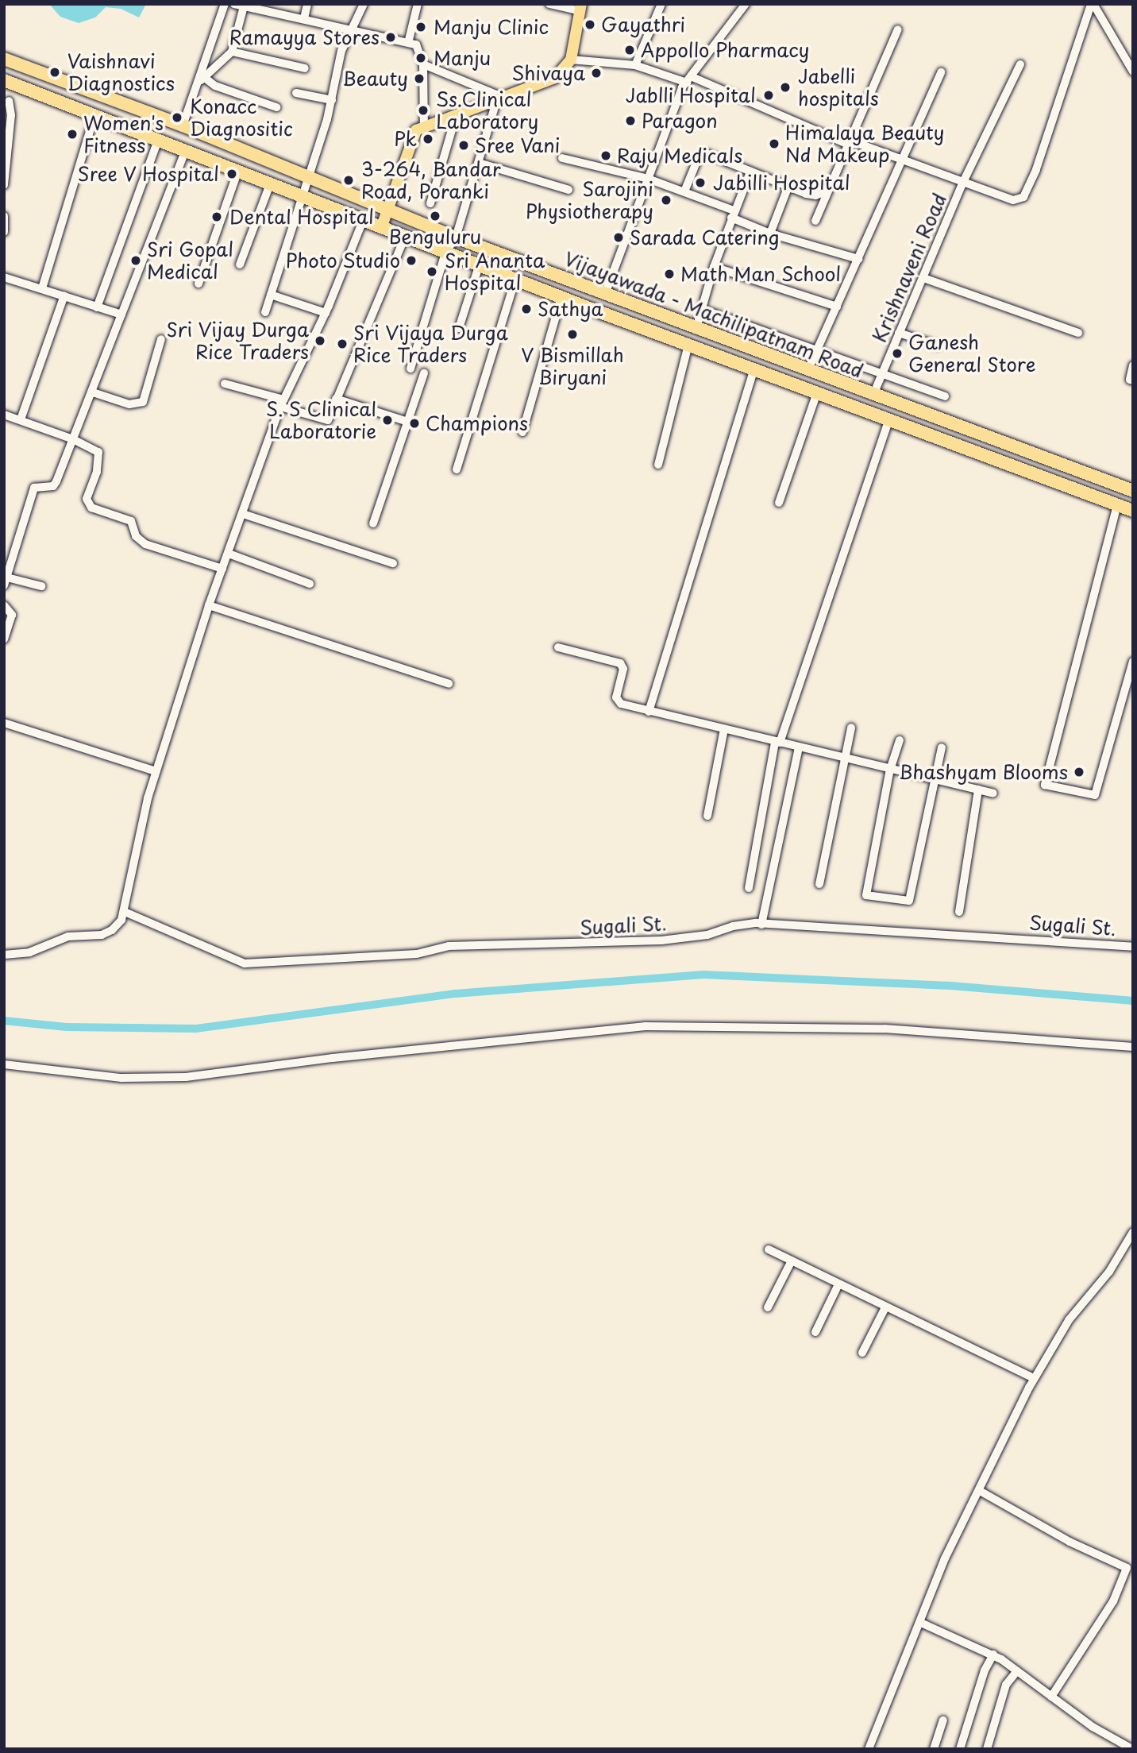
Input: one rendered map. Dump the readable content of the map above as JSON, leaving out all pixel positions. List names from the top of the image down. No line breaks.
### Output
{"streets":{"highway":["Vijayawada - Machilipatnam Road"],"street":["Krishnaveni Road","Sugali St."]},"crossings":[["Krishnaveni Road","Vijayawada - Machilipatnam Road"]],"places":["Gayathri","Manju Clinic","Ramayya Stores","Appollo Pharmacy","Manju","Vaishnavi Diagnostics","Shivaya","Beauty","Jabelli hospitals","Jablli Hospital","Ss.Clinical Laboratory","Konacc Diagnositic","Paragon","Women's Fitness","Pk","Himalaya Beauty Nd Makeup","Sree Vani","Raju Medicals","Sree V Hospital","3-264, Bandar Road, Poranki","Jabilli Hospital","Sarojini Physiotherapy","Benguluru","Dental Hospital","Sarada Catering","Sri Gopal Medical","Photo Studio","Sri Ananta Hospital","Math Man School","Sathya","V Bismillah Biryani","Sri Vijay Durga Rice Traders","Sri Vijaya Durga Rice Traders","Ganesh General Store","S. S Clinical Laboratorie","Champions","Bhashyam Blooms"]}
